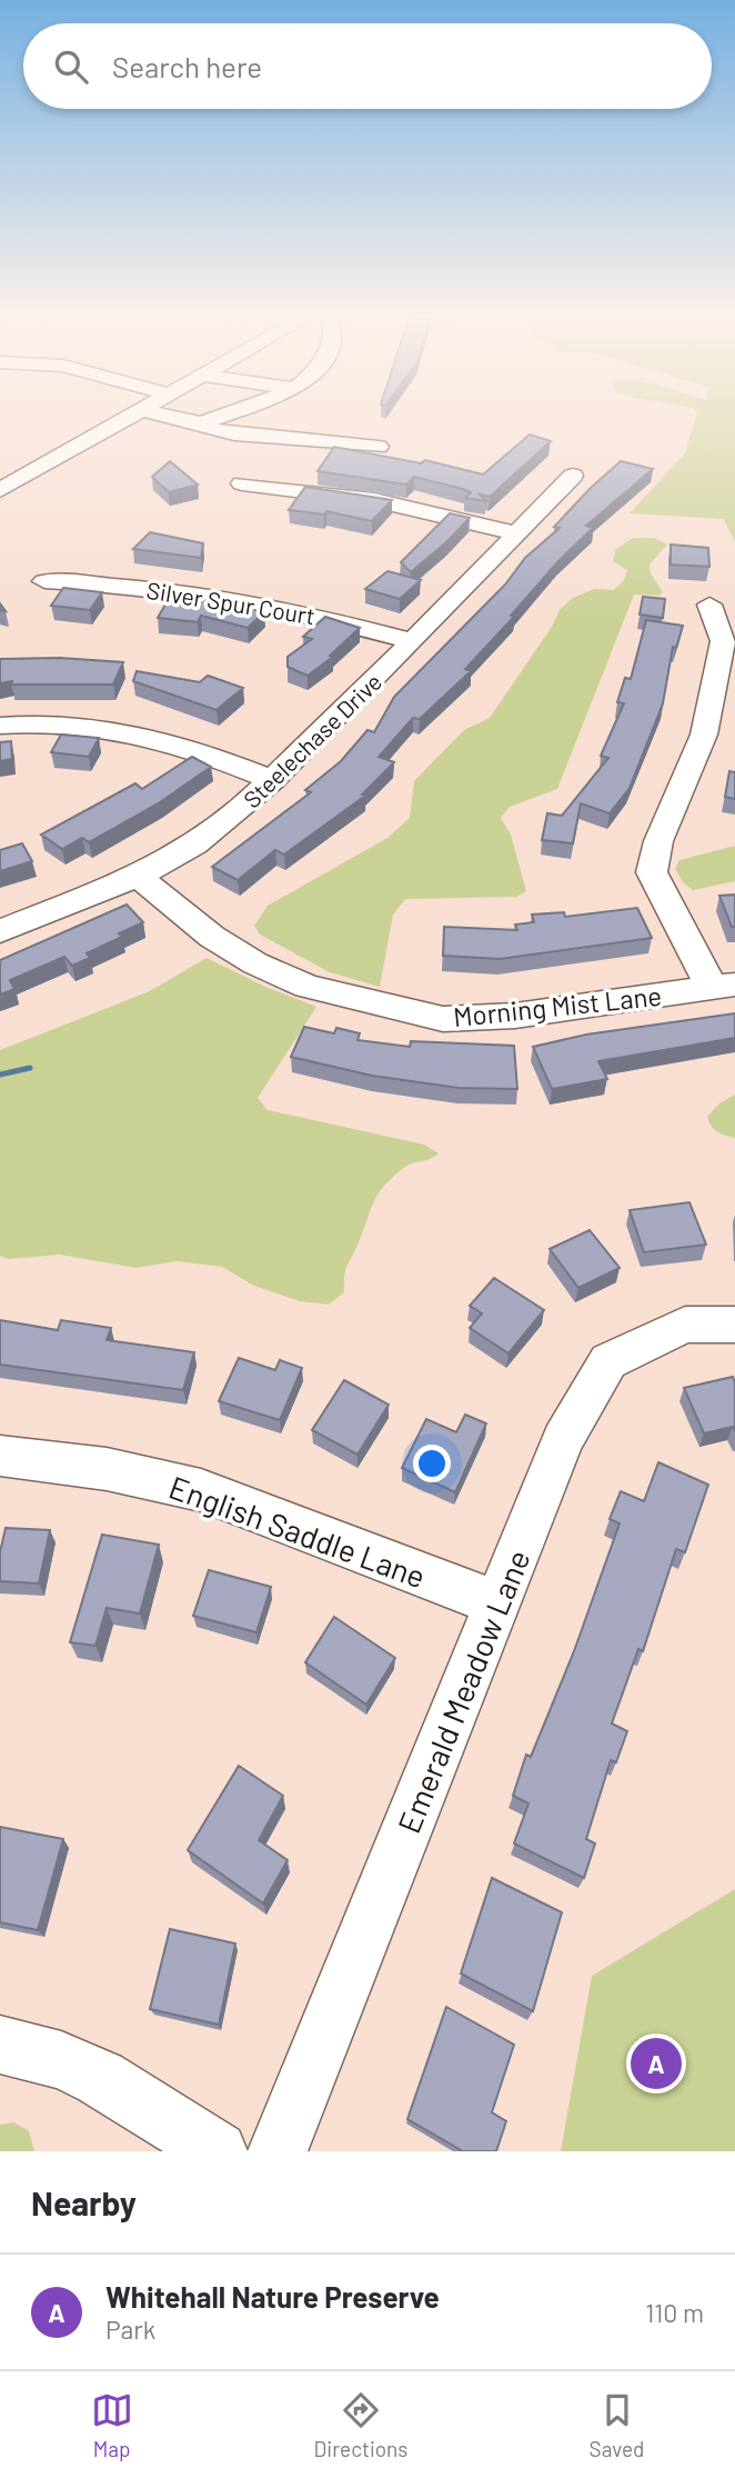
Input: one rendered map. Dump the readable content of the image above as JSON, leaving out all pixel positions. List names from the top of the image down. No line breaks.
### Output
{"streets":{"street":["Silver Spur Court","Steelechase Drive","Morning Mist Lane","English Saddle Lane","Emerald Meadow Lane"]},"crossings":[["Silver Spur Court","Steelechase Drive"],["Steelechase Drive","Morning Mist Lane"],["English Saddle Lane","Emerald Meadow Lane"]],"page":{"search":"Search here","pins":"A","heading":"Nearby","list":[{"mark":"A","name":"Whitehall Nature Preserve","note":"Park","value":"110 m"}],"nav":["Map","Directions","Saved"]}}
